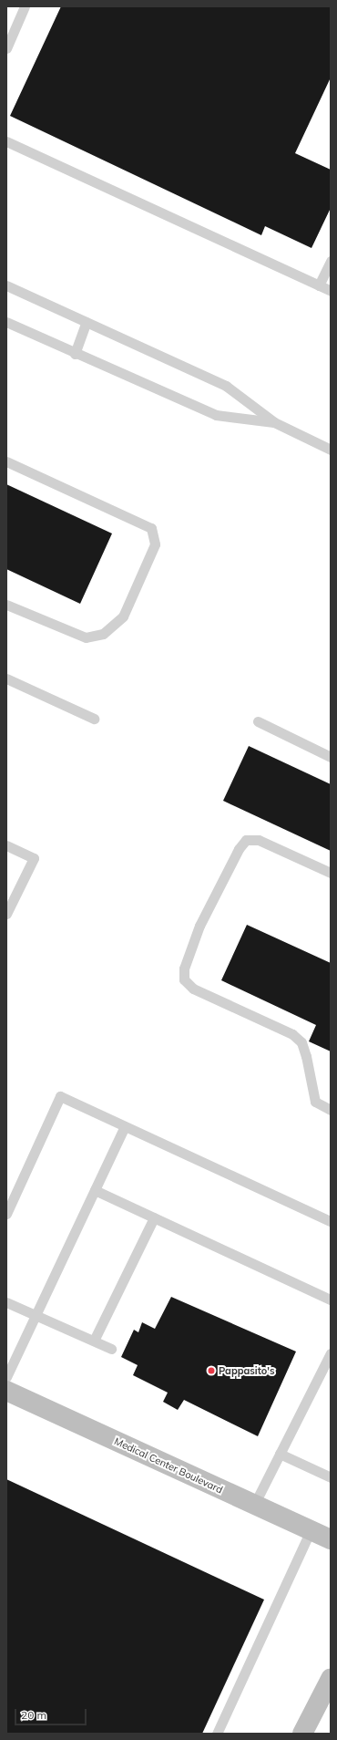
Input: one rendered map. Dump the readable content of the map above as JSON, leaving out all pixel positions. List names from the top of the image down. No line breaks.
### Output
{"streets":{"street":["Medical Center Boulevard"]},"places":["Pappasito's"],"scale_bar":"20 m"}
